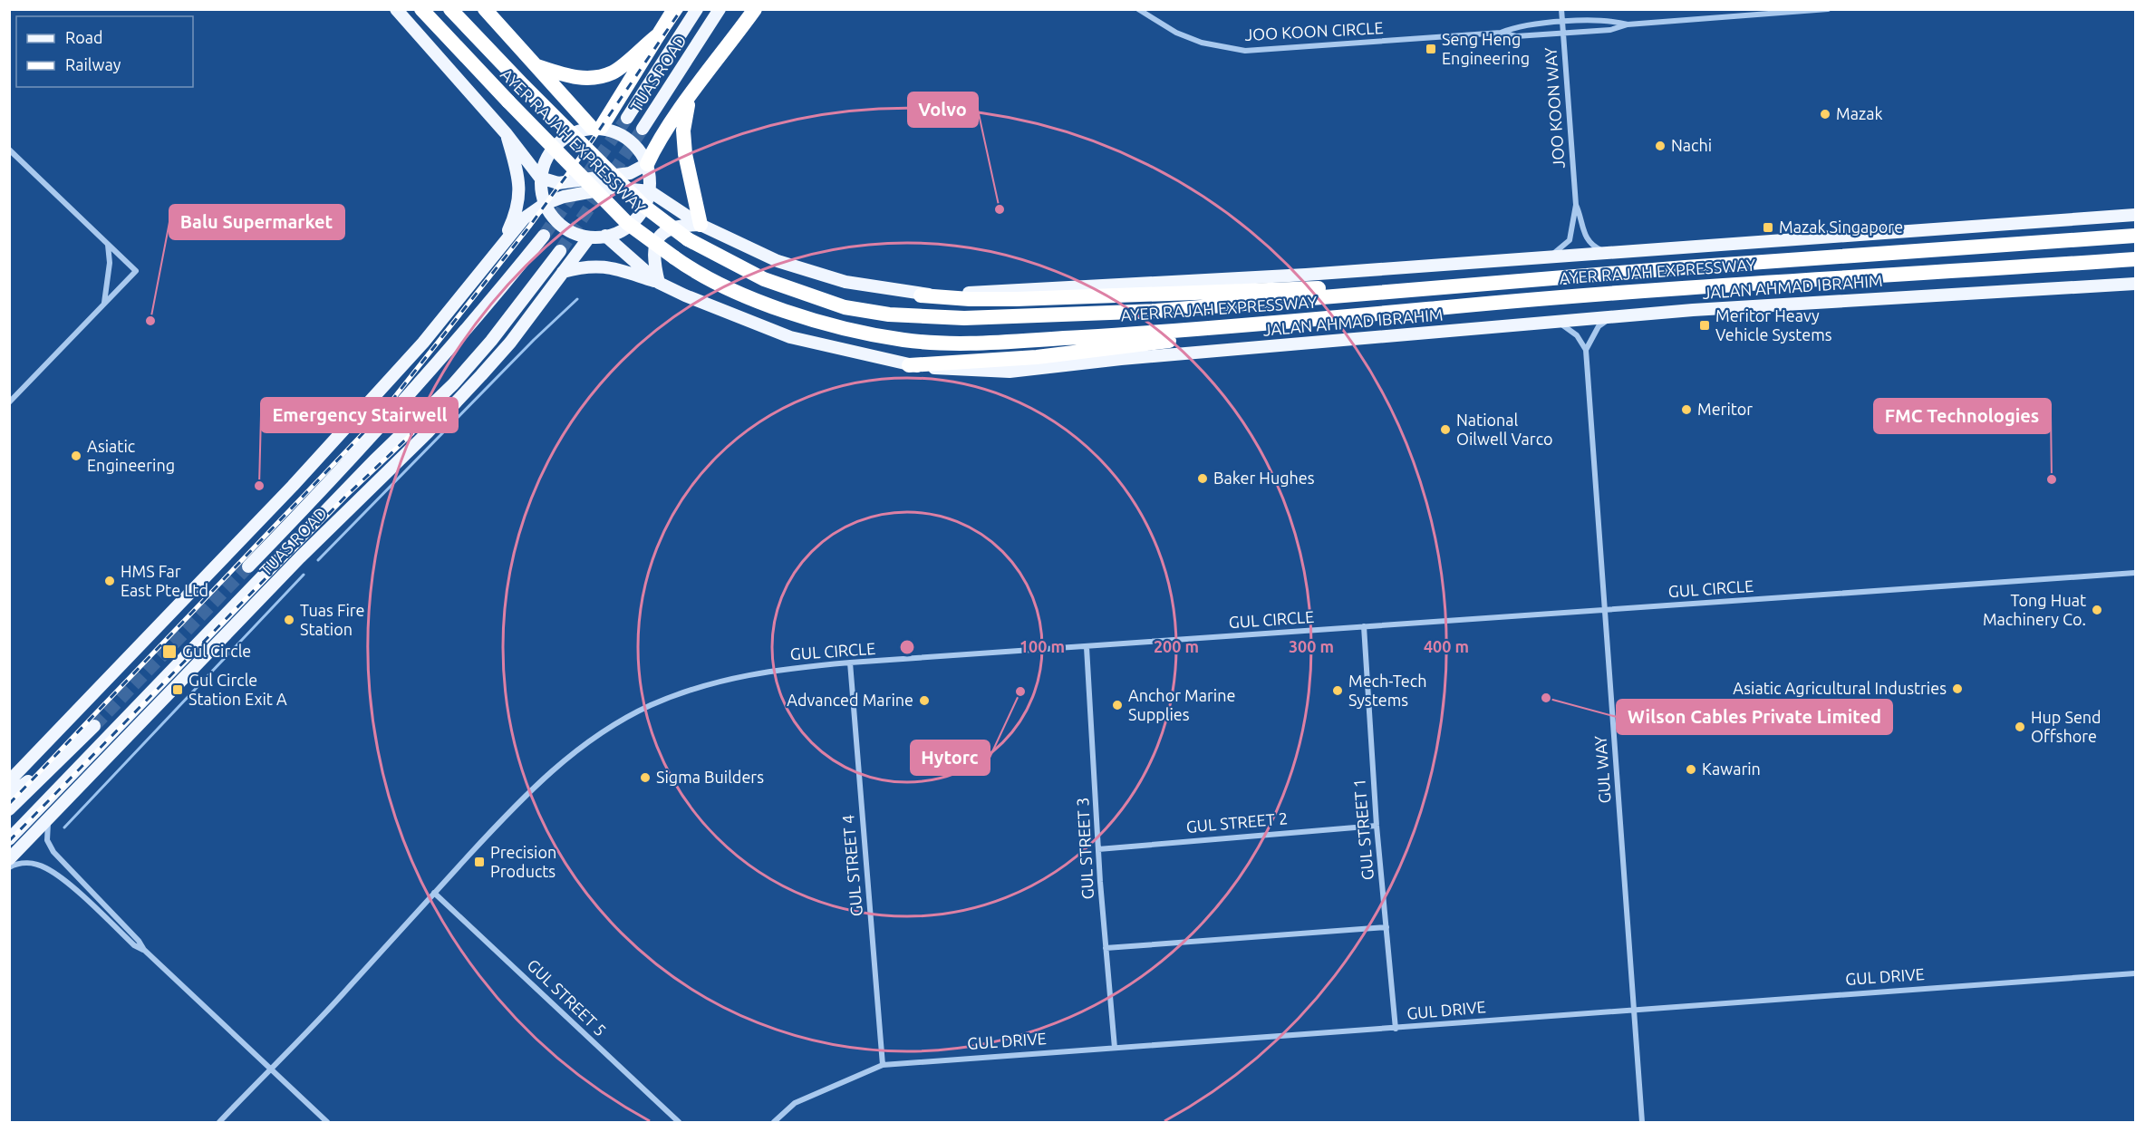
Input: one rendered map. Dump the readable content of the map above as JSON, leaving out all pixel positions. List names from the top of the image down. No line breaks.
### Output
{"streets":{"highway":["AYER RAJAH EXPRESSWAY"],"main road":["TUAS ROAD","JALAN AHMAD IBRAHIM"],"street":["JOO KOON CIRCLE","JOO KOON WAY","GUL CIRCLE","GUL WAY","GUL STREET 2","GUL STREET 1","GUL STREET 3","GUL STREET 4","GUL DRIVE","GUL STREET 5"]},"crossings":[["JOO KOON CIRCLE","JOO KOON WAY"],["GUL CIRCLE","GUL WAY"],["GUL CIRCLE","GUL STREET 1"],["GUL CIRCLE","GUL STREET 3"],["GUL CIRCLE","GUL STREET 4"],["GUL CIRCLE","GUL STREET 5"],["GUL WAY","GUL DRIVE"],["GUL STREET 2","GUL STREET 1"],["GUL STREET 2","GUL STREET 3"],["GUL STREET 1","GUL DRIVE"],["GUL STREET 3","GUL DRIVE"],["GUL STREET 4","GUL DRIVE"]],"places":{"transit":["Seng Heng Engineering","Mazak Singapore","Meritor Heavy Vehicle Systems","Gul Circle","Gul Circle Station Exit A","Precision Products"],"other":["Mazak","Nachi","Volvo","Balu Supermarket","Meritor","National Oilwell Varco","Asiatic Engineering","Baker Hughes","FMC Technologies","Emergency Stairwell","HMS Far East Pte Ltd","Tong Huat Machinery Co.","Tuas Fire Station","Asiatic Agricultural Industries","Mech-Tech Systems","Hytorc","Wilson Cables Private Limited","Advanced Marine","Anchor Marine Supplies","Hup Send Offshore","Kawarin","Sigma Builders"]},"legend":["Road","Railway"],"rings":["100 m","200 m","300 m","400 m"]}
